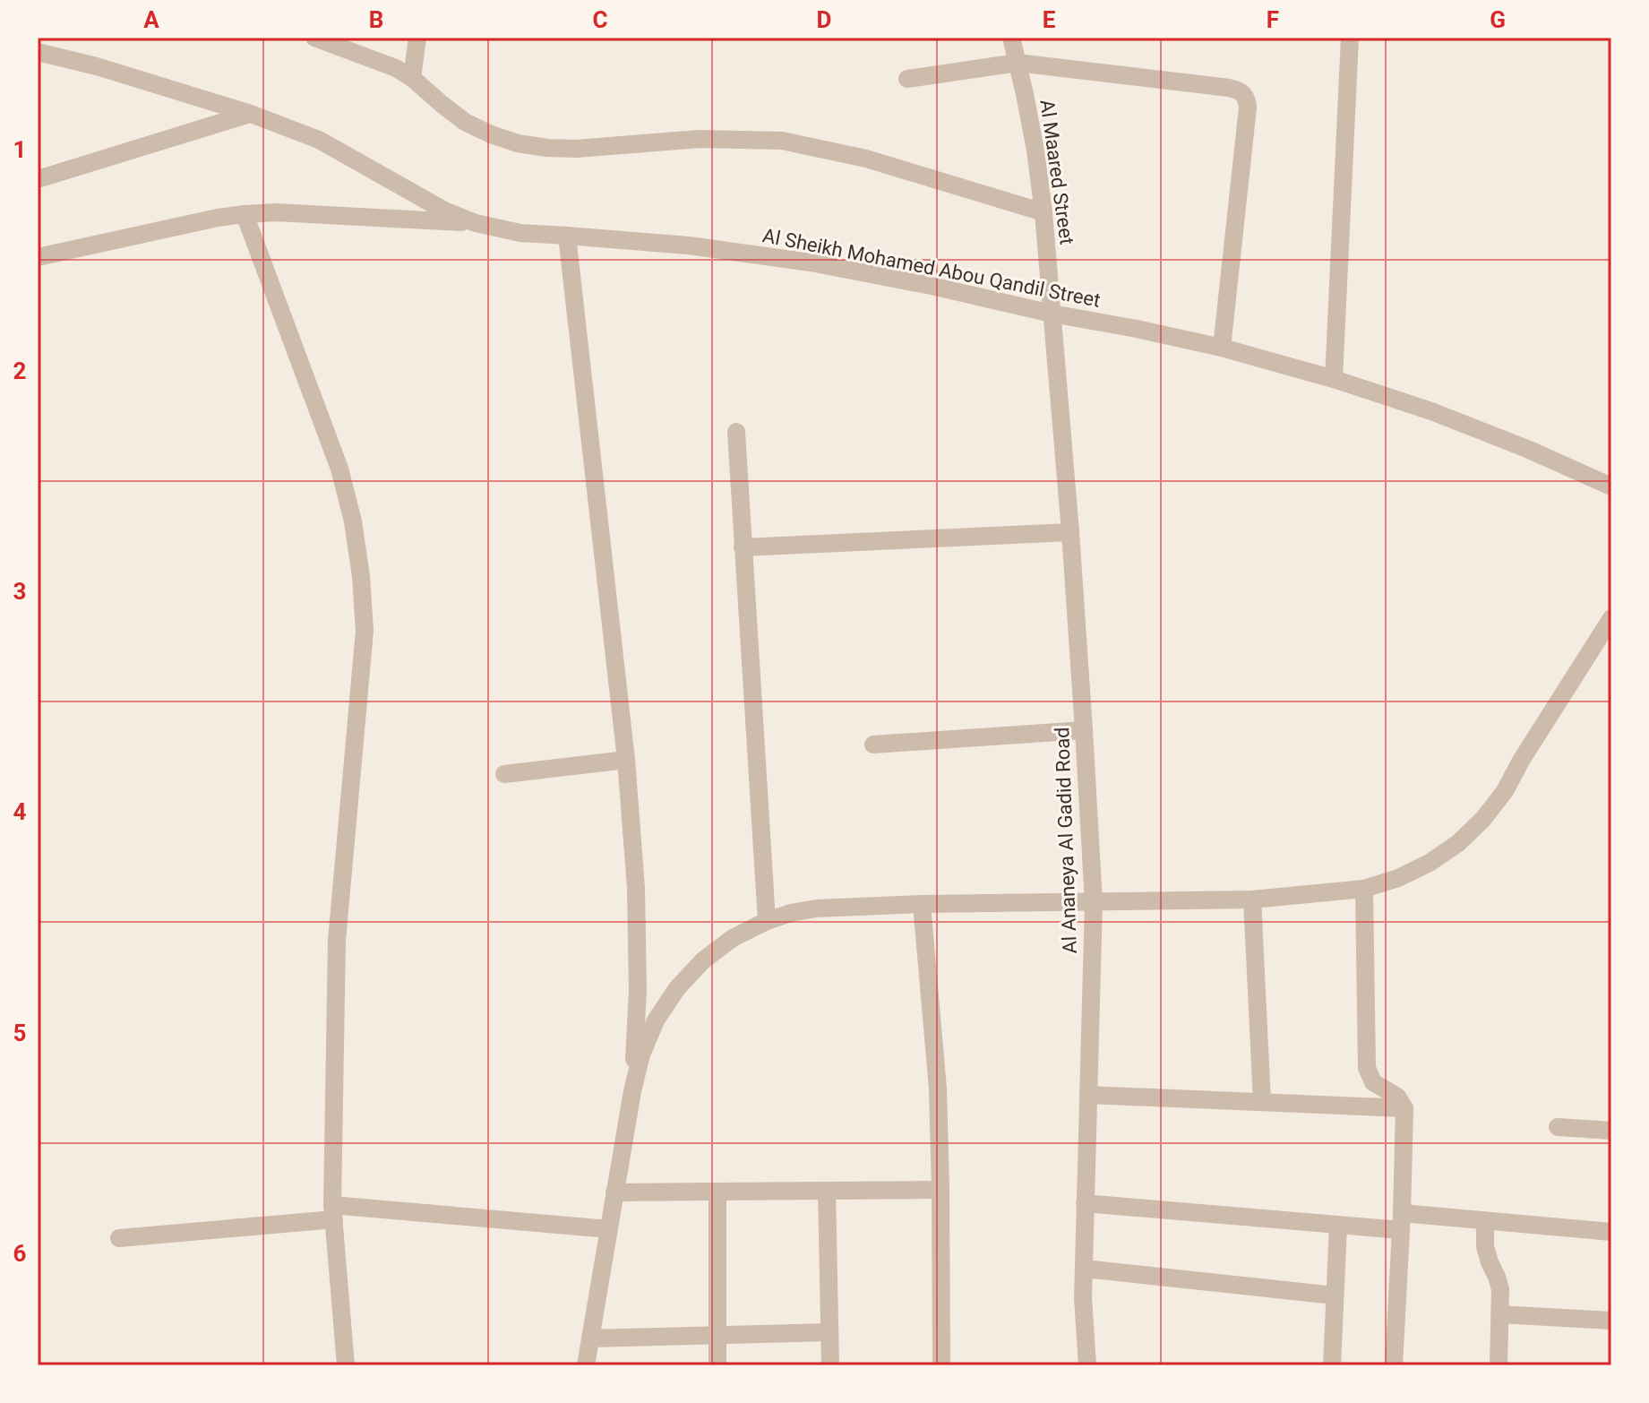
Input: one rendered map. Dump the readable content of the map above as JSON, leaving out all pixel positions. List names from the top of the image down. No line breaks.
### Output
{"streets":{"street":["Al Maared Street","Al Sheikh Mohamed Abou Qandil Street","Al Ananeya Al Gadid Road"]},"crossings":[["Al Maared Street","Al Sheikh Mohamed Abou Qandil Street"],["Al Maared Street","Al Ananeya Al Gadid Road"],["Al Sheikh Mohamed Abou Qandil Street","Al Ananeya Al Gadid Road"]],"grid":{"columns":["A","B","C","D","E","F","G"],"rows":["1","2","3","4","5","6"]}}
